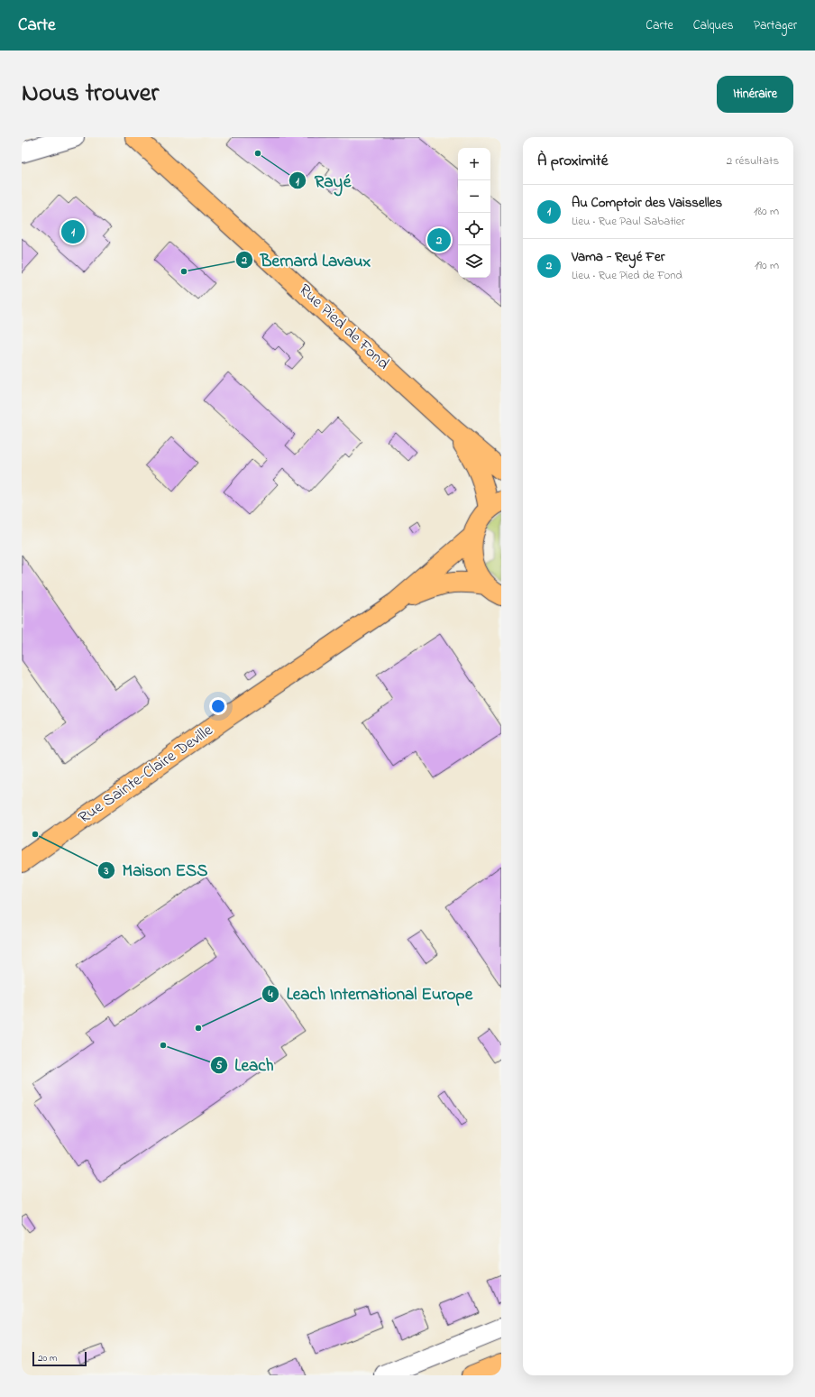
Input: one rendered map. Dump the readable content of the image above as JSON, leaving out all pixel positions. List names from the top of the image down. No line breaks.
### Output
{"streets":{"main road":["Rue Pied de Fond","Rue Sainte-Claire Deville"]},"places":["Rayé","Bernard Lavaux","Maison ESS","Leach International Europe","Leach"],"scale_bar":"20 m","page":{"header":"Carte","nav":["Carte","Calques","Partager"],"title":"Nous trouver","buttons":"Itinéraire","heading":["À proximité","2 résultats"],"map_buttons":["+","−"],"list":[{"mark":"1","name":"Au Comptoir des Vaisselles","note":"Lieu · Rue Paul Sabatier","value":"180 m"},{"mark":"2","name":"Vama - Reyé Fer","note":"Lieu · Rue Pied de Fond","value":"190 m"}],"pins":["1","2"],"scale":"20 m"}}
